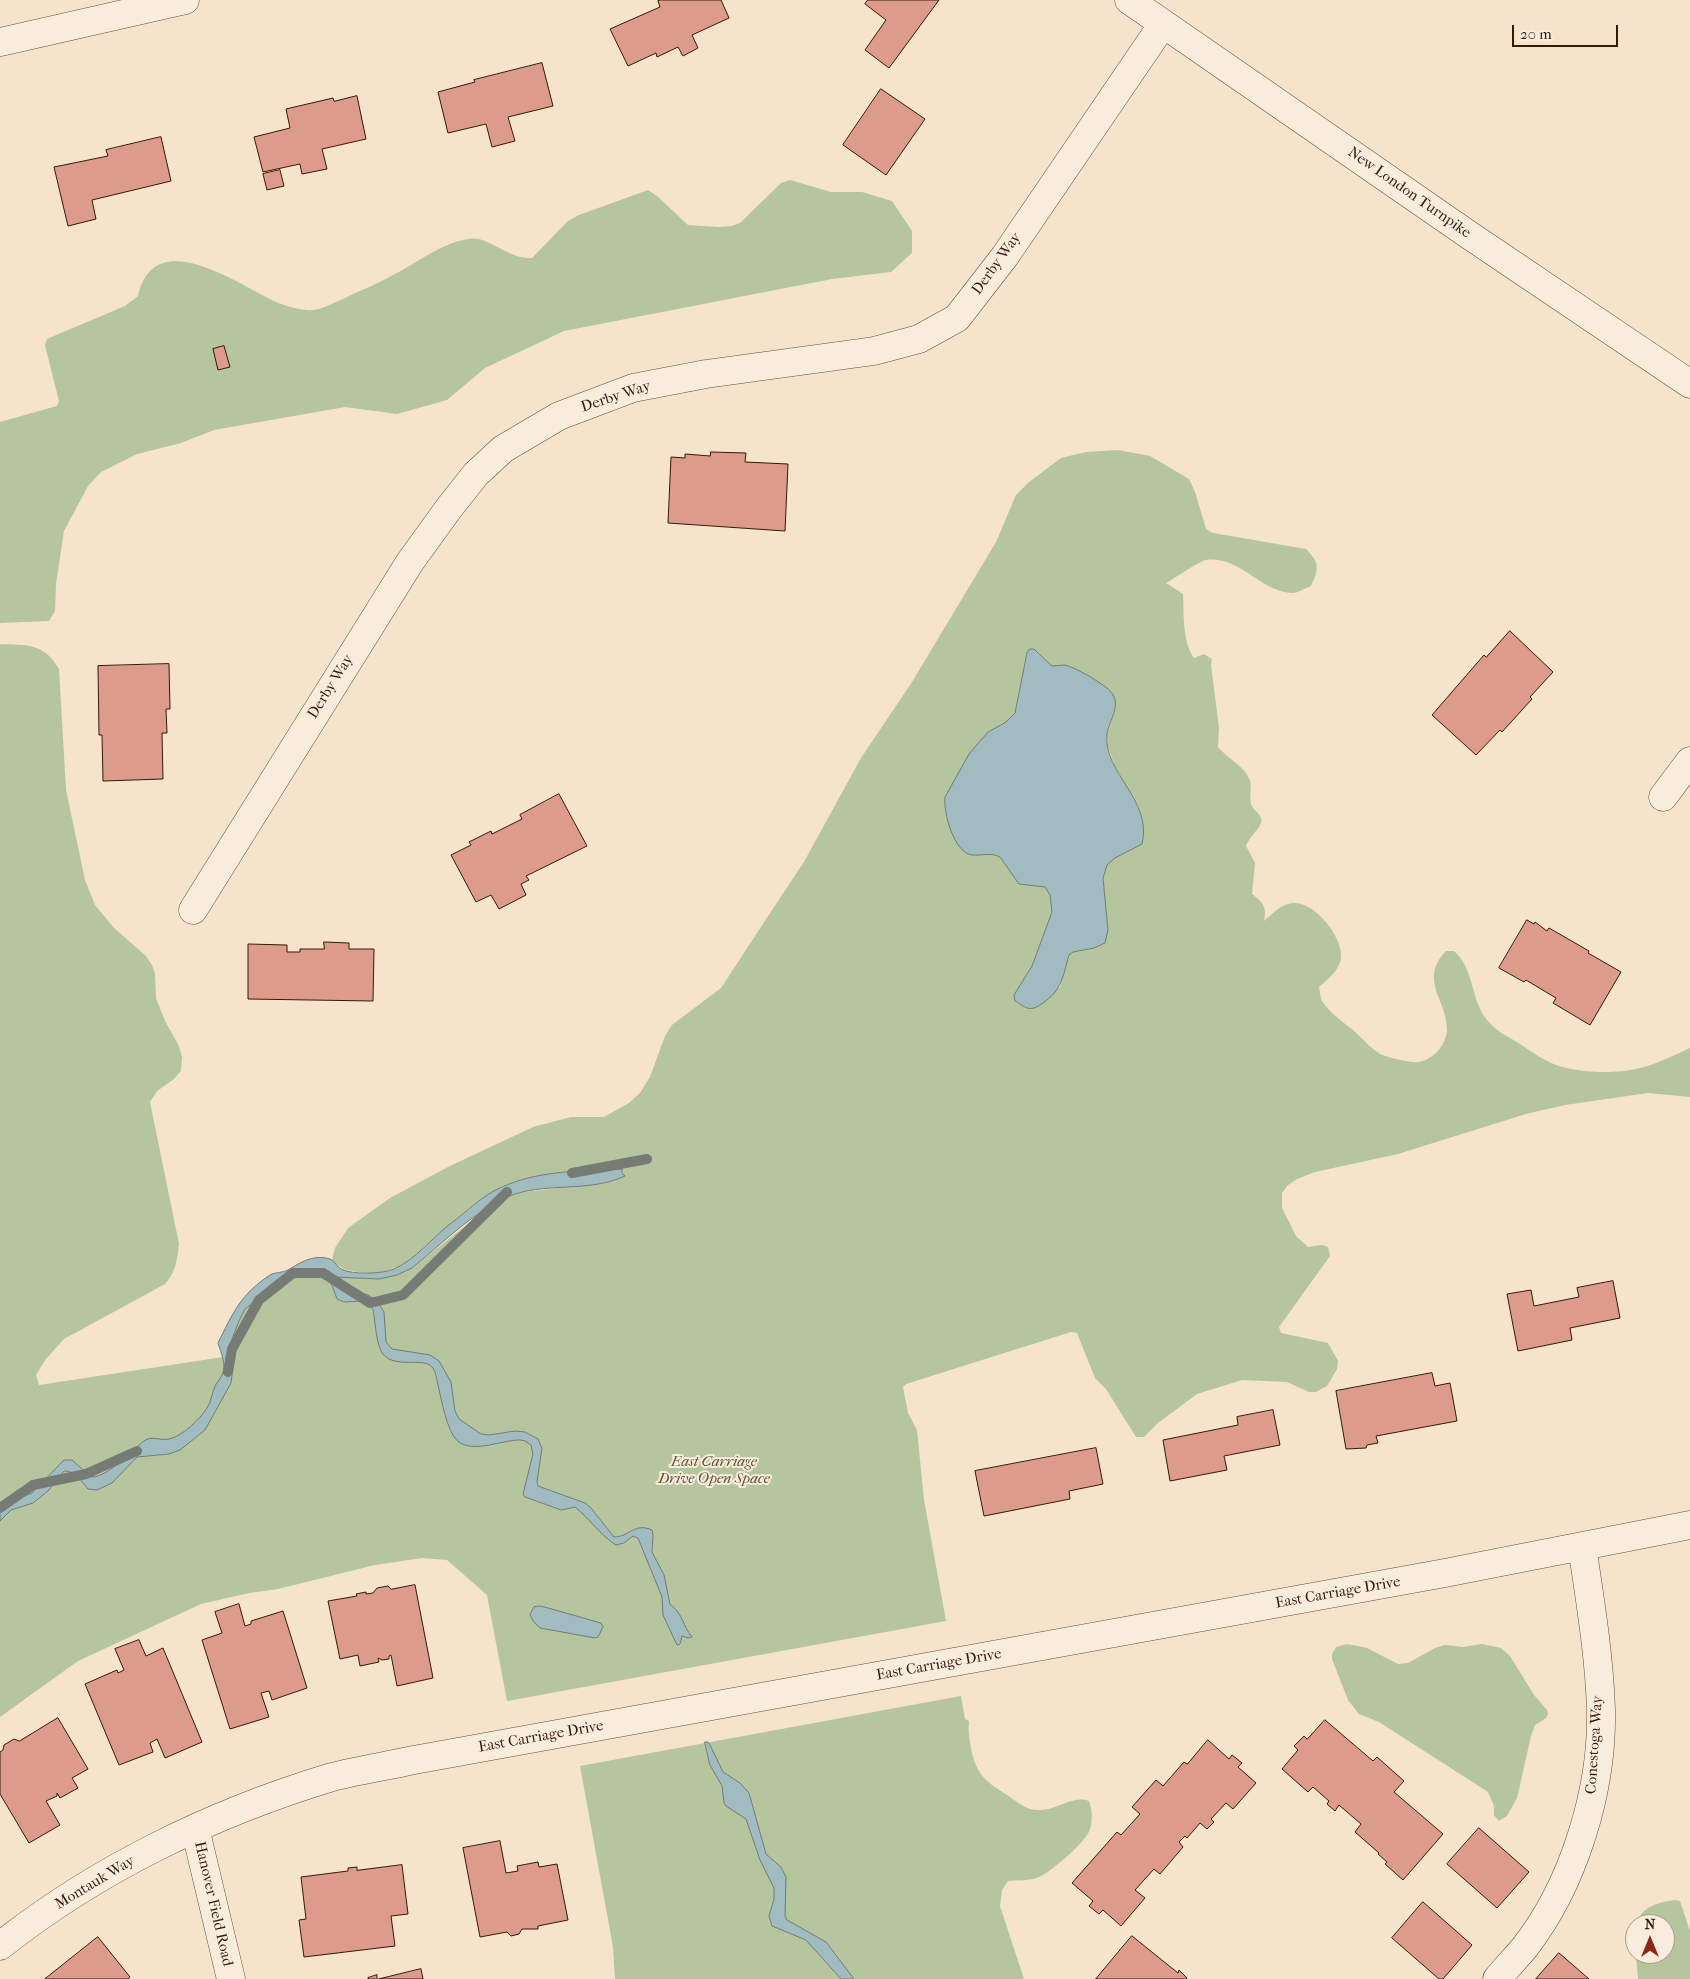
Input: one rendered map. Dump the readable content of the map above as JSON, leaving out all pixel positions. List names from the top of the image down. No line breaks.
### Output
{"streets":{"street":["New London Turnpike","Derby Way","East Carriage Drive","Conestoga Way","Montauk Way","Hanover Field Road"]},"crossings":[["New London Turnpike","Derby Way"],["East Carriage Drive","Conestoga Way"],["East Carriage Drive","Montauk Way"],["East Carriage Drive","Hanover Field Road"],["Montauk Way","Hanover Field Road"]],"parks":["East Carriage Drive Open Space"],"scale_bar":"20 m","north":"top"}
